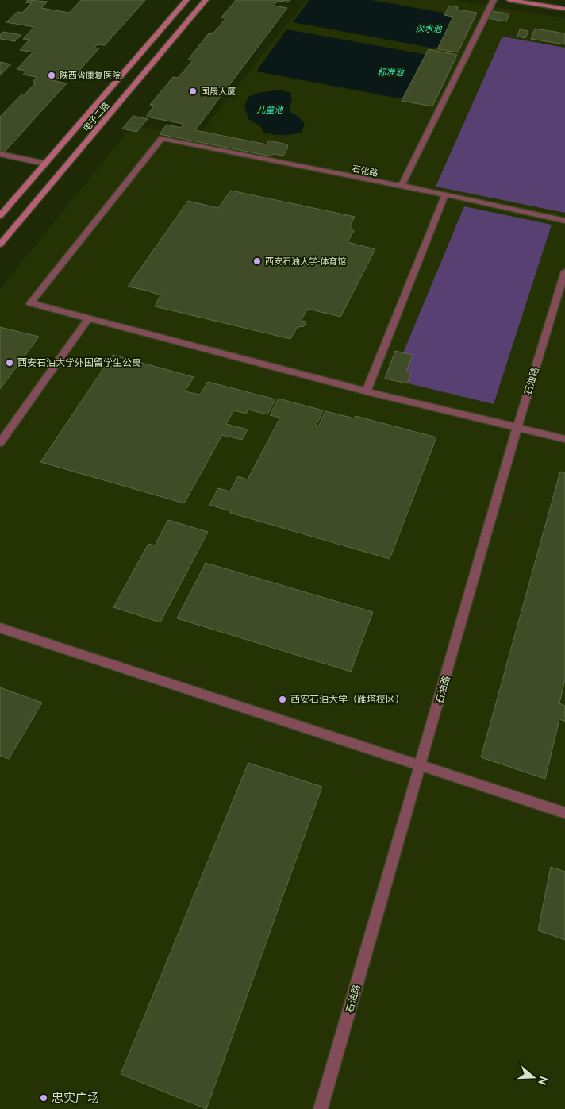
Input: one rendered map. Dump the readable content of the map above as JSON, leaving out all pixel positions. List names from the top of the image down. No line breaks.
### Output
{"streets":{"main road":["电子二路"],"street":["石化路","石油路"]},"water":["深水池","标准池","儿童池"],"places":["陕西省康复医院","国晟大厦","西安石油大学-体育馆","西安石油大学外国留学生公寓","西安石油大学（雁塔校区）","忠实广场"],"north":"right"}
